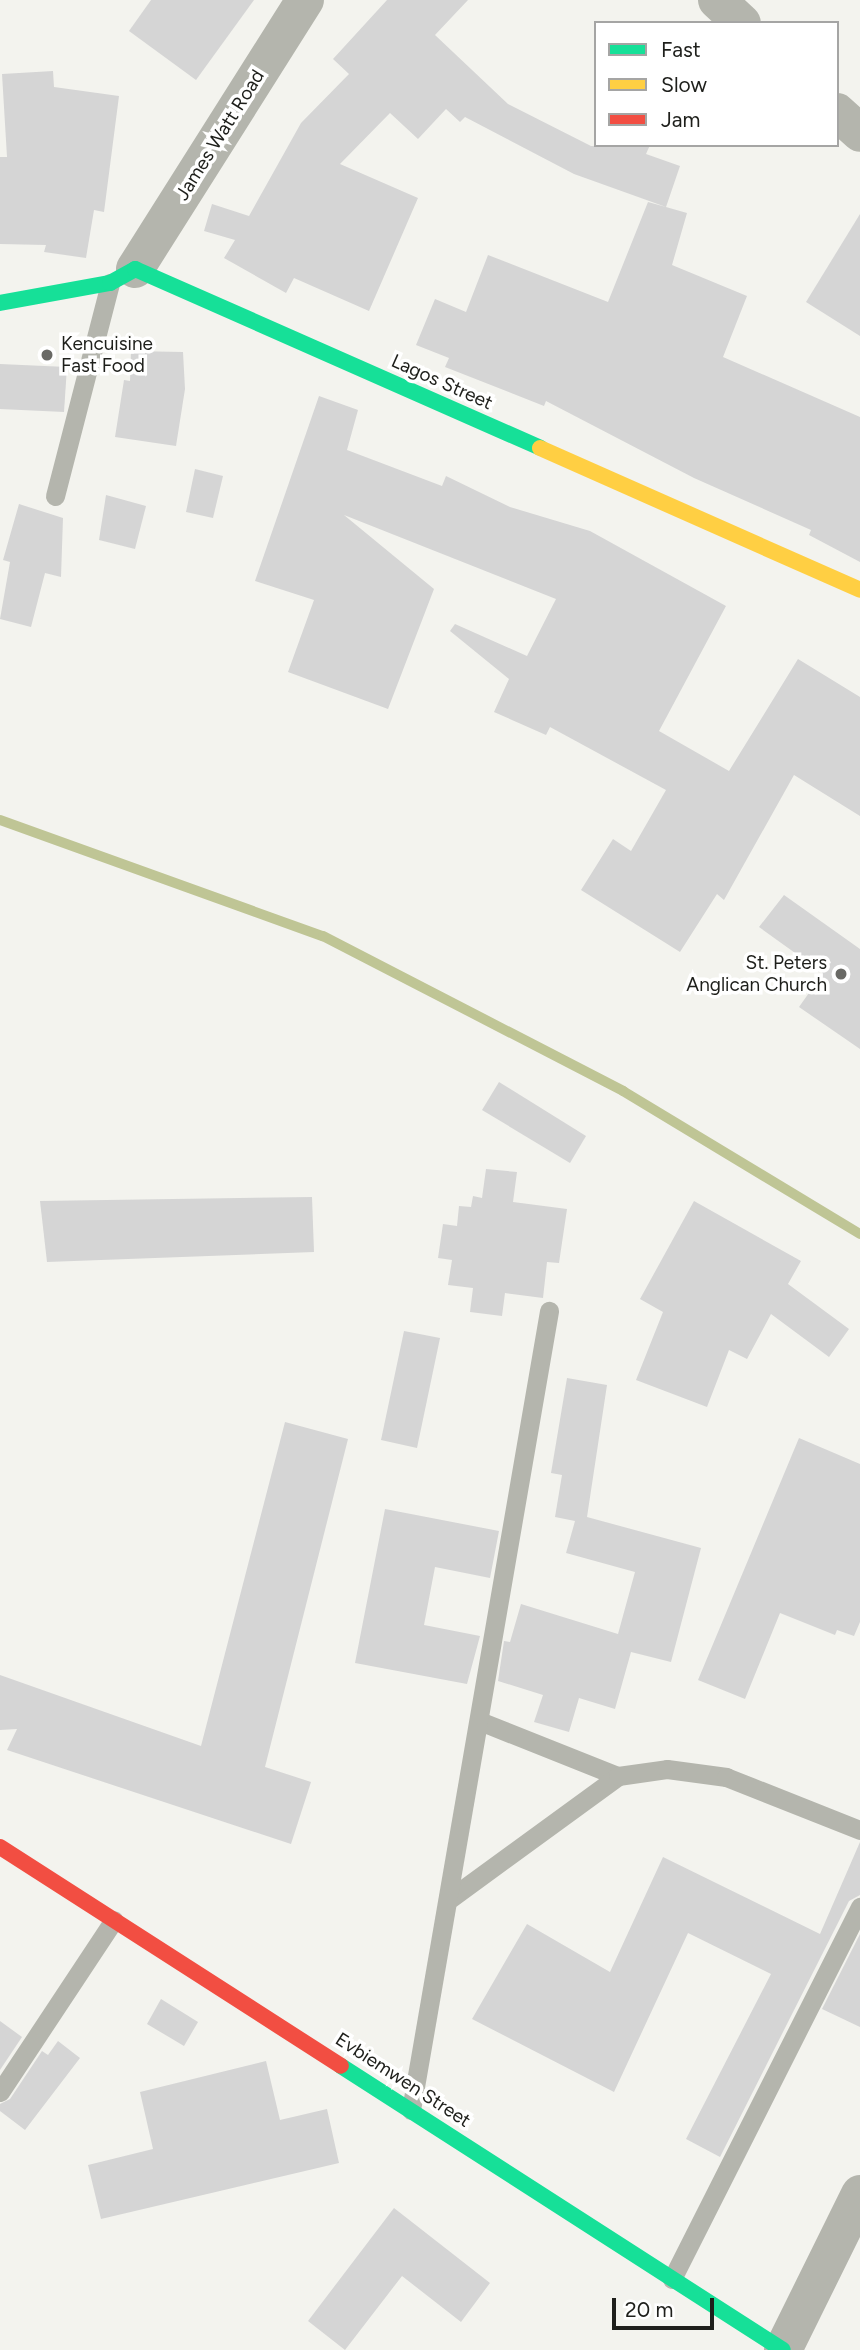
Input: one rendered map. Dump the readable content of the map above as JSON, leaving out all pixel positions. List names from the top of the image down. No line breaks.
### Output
{"streets":{"street":["James Watt Road","Lagos Street","Evbiemwen Street"]},"crossings":[["James Watt Road","Lagos Street"]],"places":["Kencuisine Fast Food","St. Peters Anglican Church"],"legend":["Fast","Slow","Jam"],"scale_bar":"20 m"}
